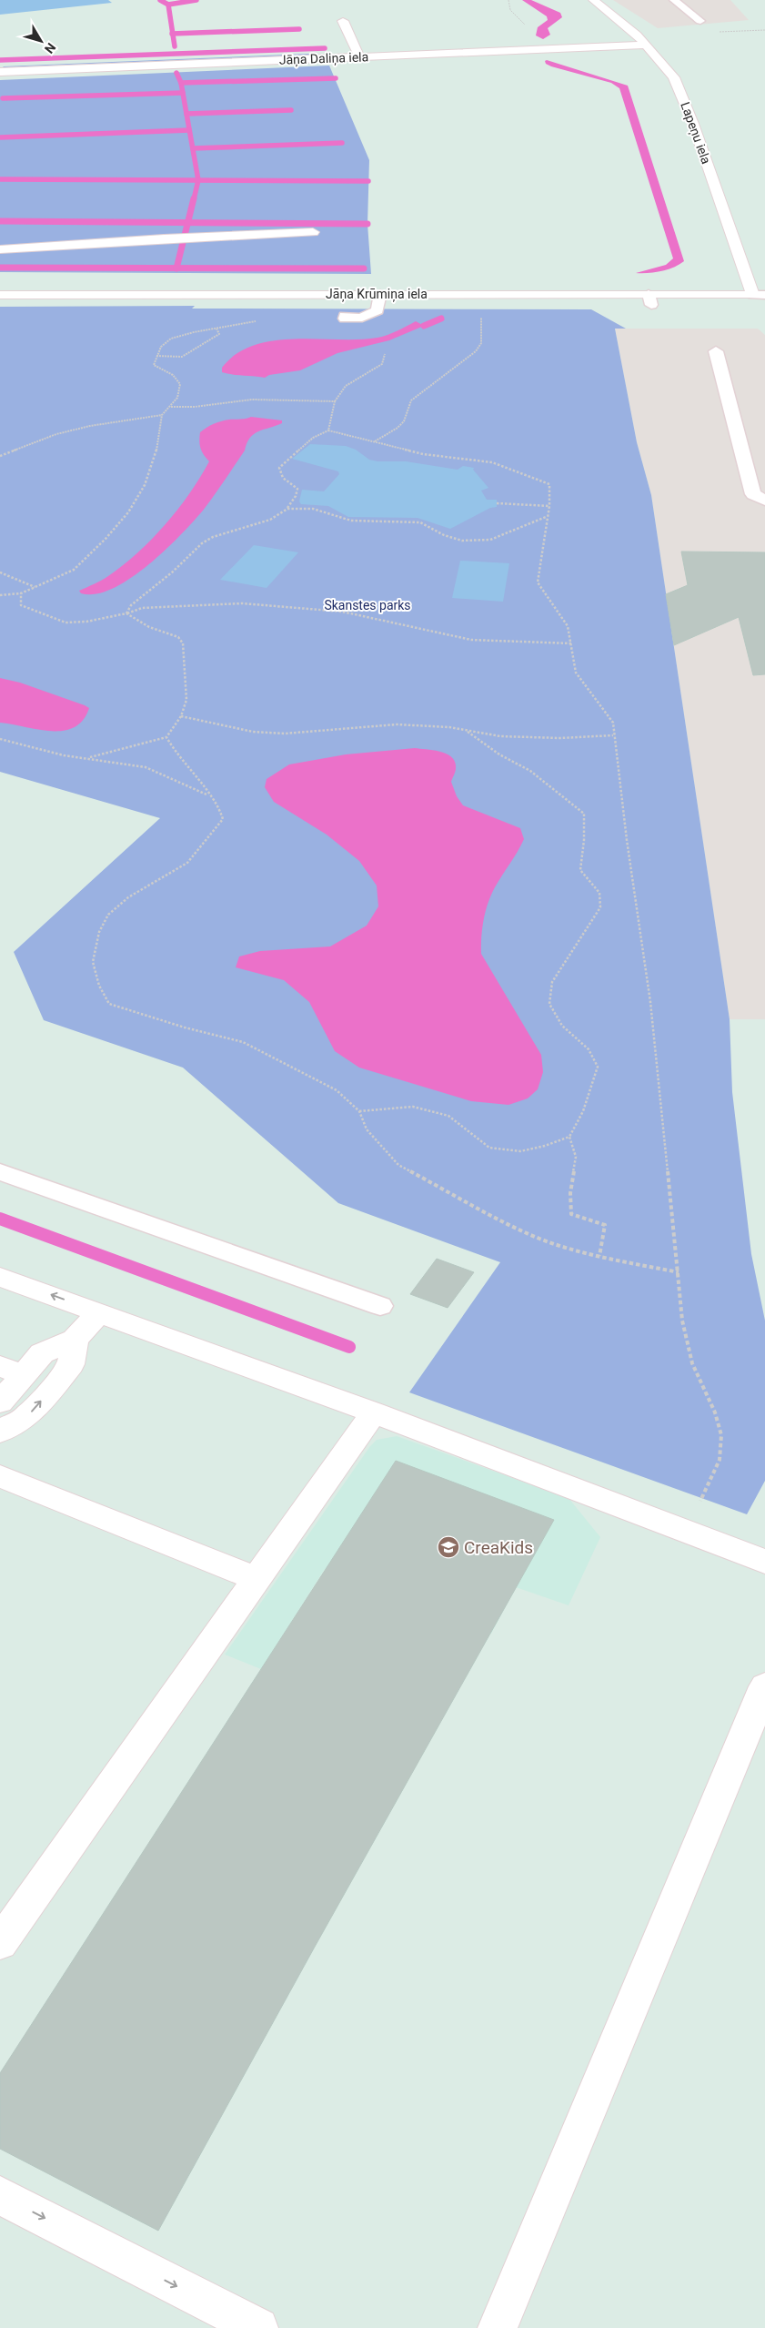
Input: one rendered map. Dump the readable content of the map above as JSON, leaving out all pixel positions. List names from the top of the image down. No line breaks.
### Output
{"streets":{"street":["Jāņa Daliņa iela","Lapeņu iela","Jāņa Krūmiņa iela"]},"crossings":[["Jāņa Daliņa iela","Lapeņu iela"],["Lapeņu iela","Jāņa Krūmiņa iela"]],"parks":["Skanstes parks"],"places":{"school or university":["CreaKids"]},"north":"bottom right"}
